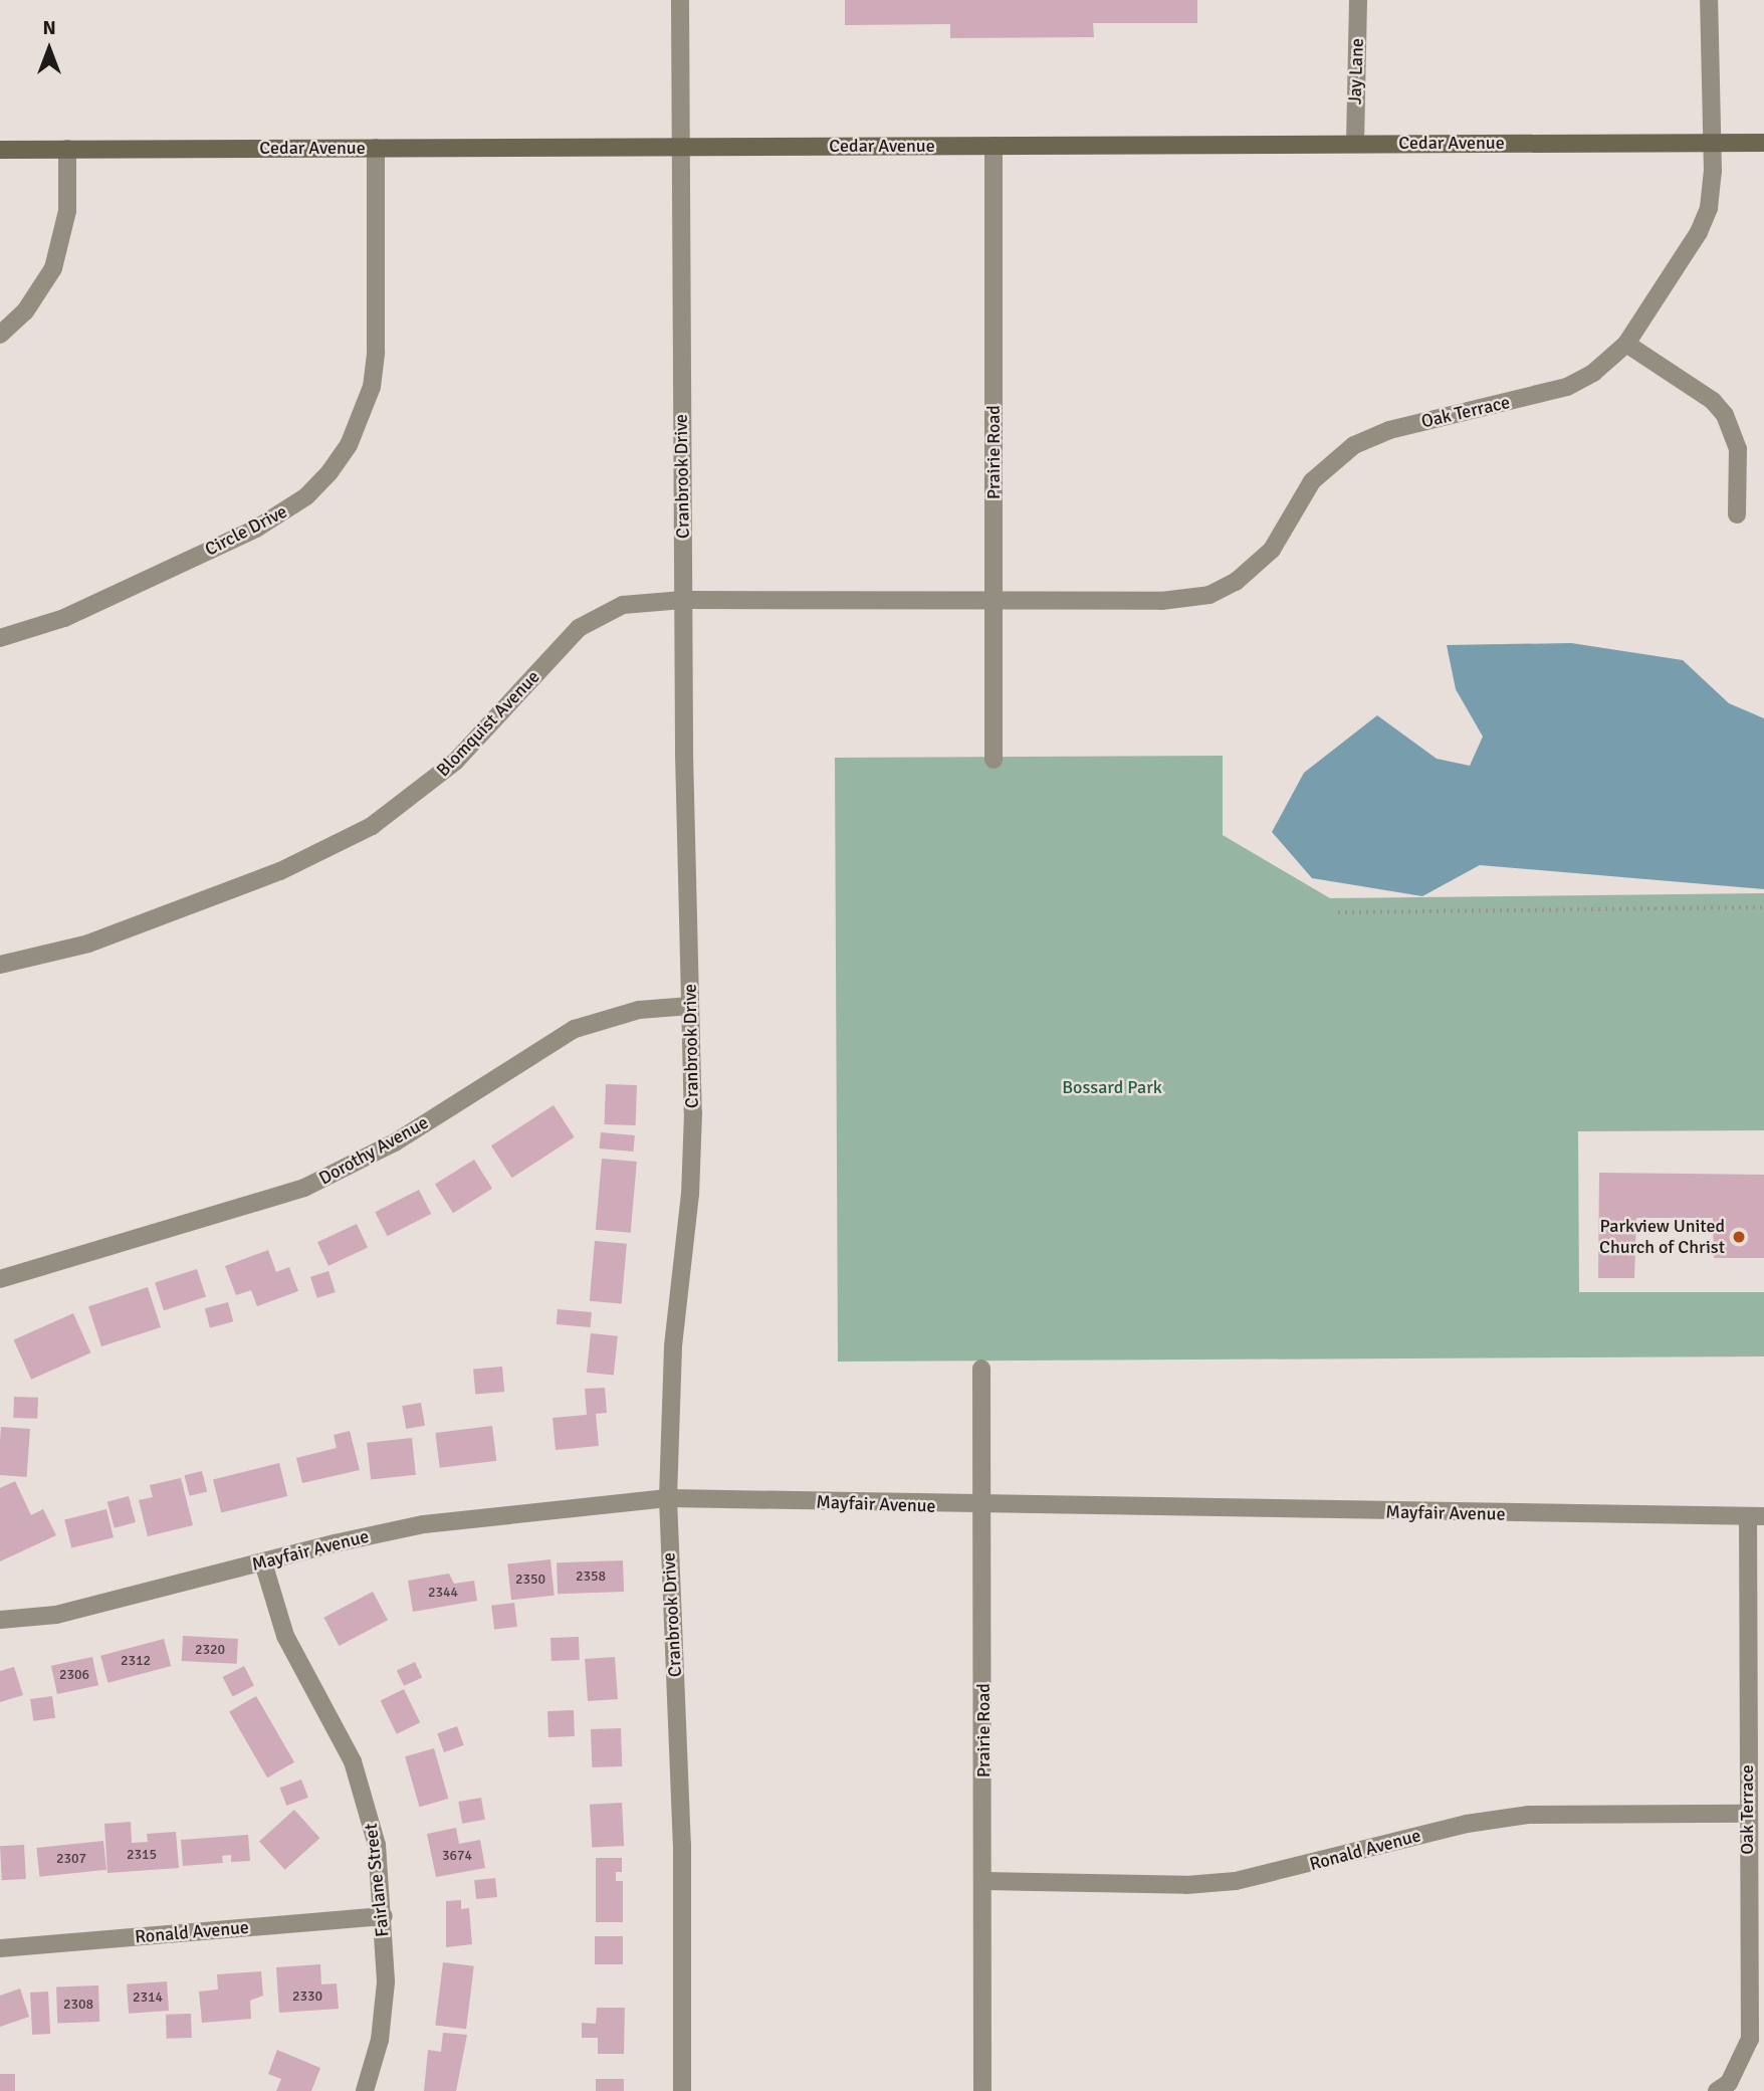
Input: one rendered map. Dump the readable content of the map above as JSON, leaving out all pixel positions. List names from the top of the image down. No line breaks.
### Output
{"streets":{"street":["Jay Lane","Cedar Avenue","Oak Terrace","Prairie Road","Cranbrook Drive","Circle Drive","Blomquist Avenue","Dorothy Avenue","Mayfair Avenue","Ronald Avenue","Fairlane Street"]},"crossings":[["Jay Lane","Cedar Avenue"],["Cedar Avenue","Oak Terrace"],["Cedar Avenue","Prairie Road"],["Cedar Avenue","Cranbrook Drive"],["Cedar Avenue","Circle Drive"],["Oak Terrace","Prairie Road"],["Oak Terrace","Blomquist Avenue"],["Oak Terrace","Mayfair Avenue"],["Oak Terrace","Ronald Avenue"],["Prairie Road","Blomquist Avenue"],["Prairie Road","Mayfair Avenue"],["Prairie Road","Ronald Avenue"],["Cranbrook Drive","Blomquist Avenue"],["Cranbrook Drive","Dorothy Avenue"],["Cranbrook Drive","Mayfair Avenue"],["Mayfair Avenue","Fairlane Street"],["Ronald Avenue","Fairlane Street"]],"parks":["Bossard Park"],"places":["Parkview United Church of Christ"],"house_numbers":["2358","2350","2344","2320","2312","2306","2315","3674","2307","2330","2314","2308"],"north":"top"}
